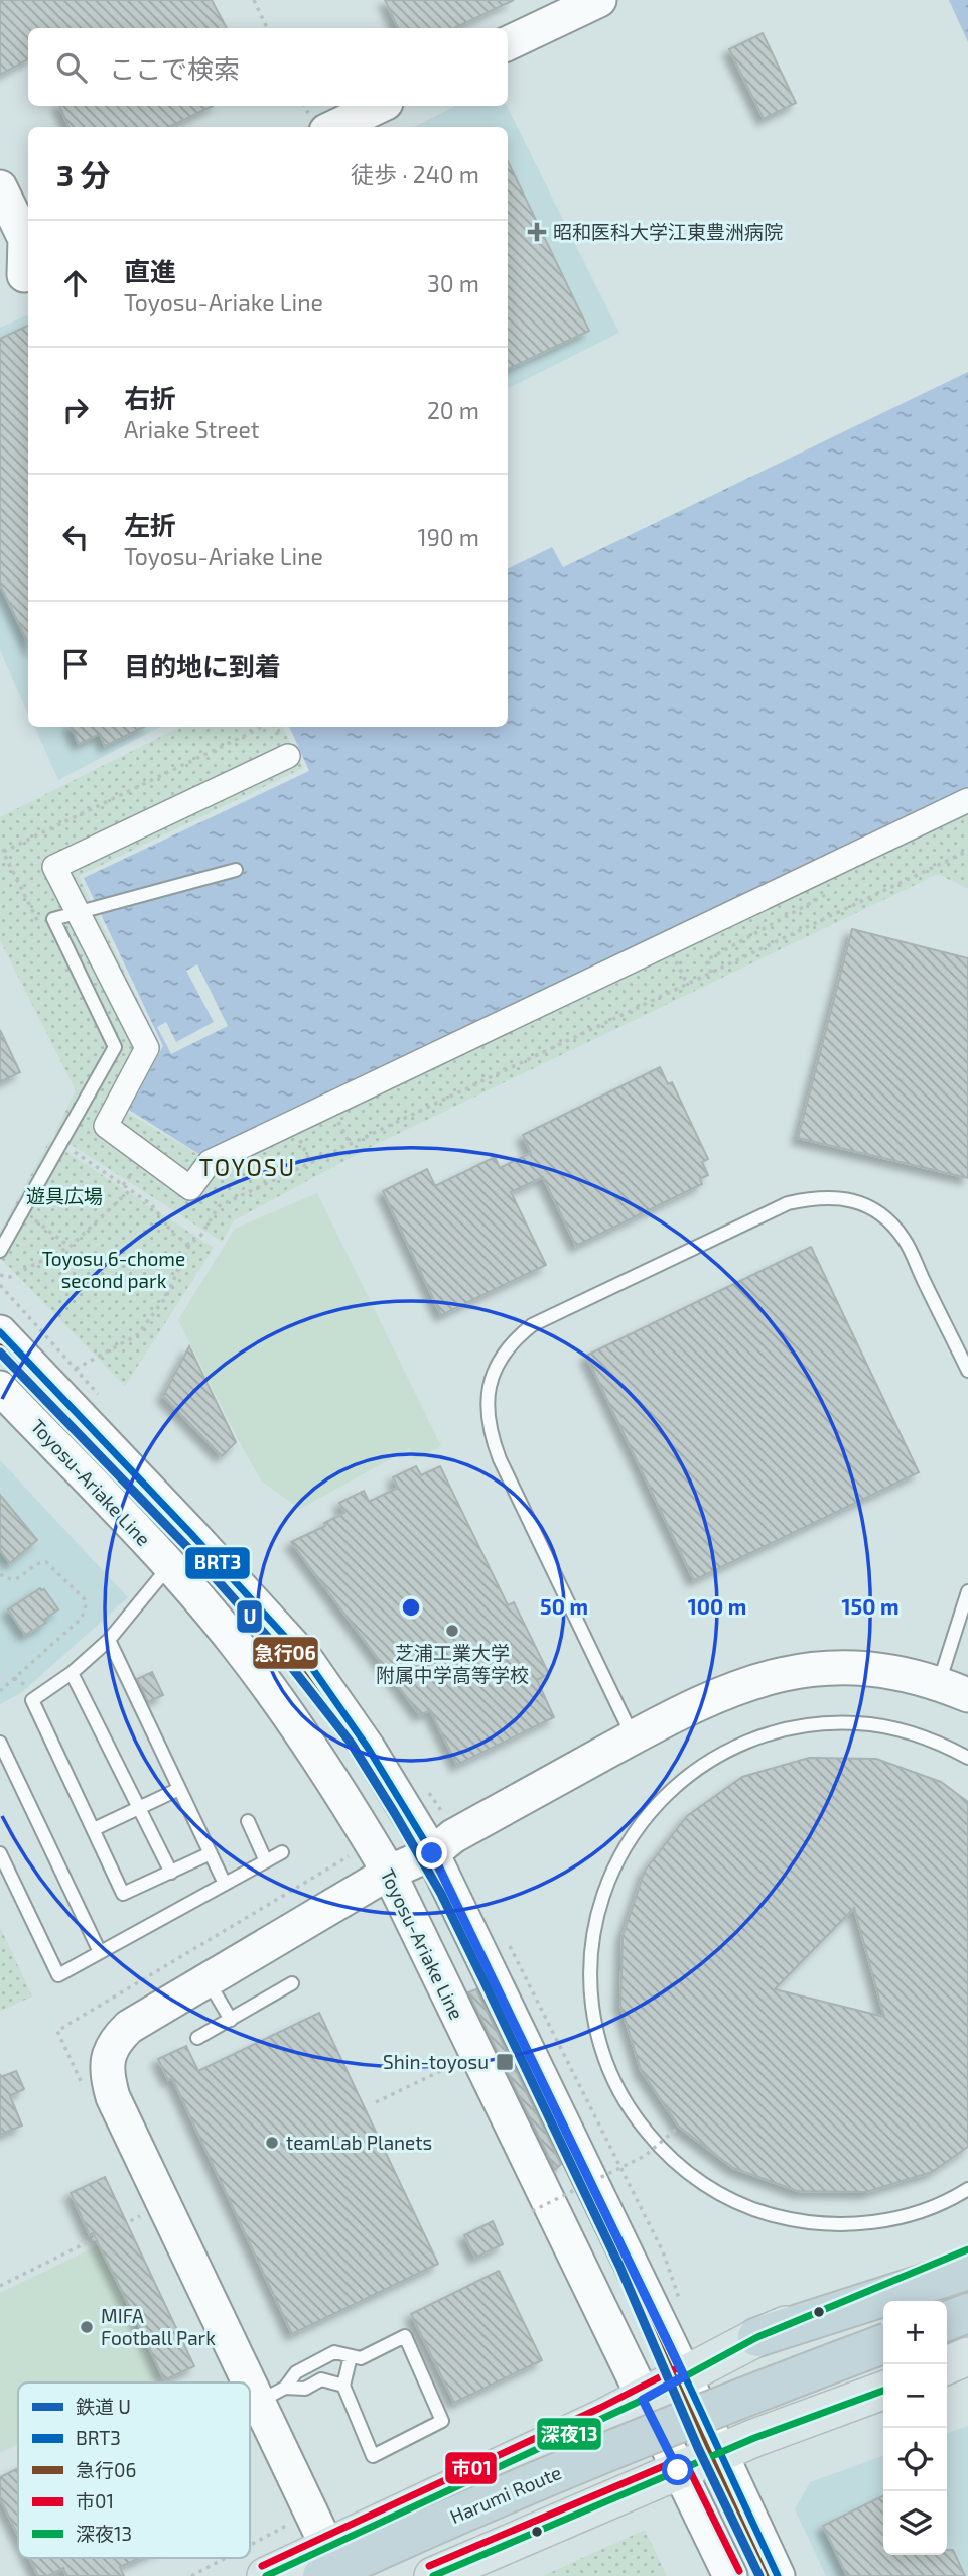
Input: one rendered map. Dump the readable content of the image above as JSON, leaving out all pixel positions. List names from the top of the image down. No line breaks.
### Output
{"streets":{"highway":["Harumi Route"],"main road":["Toyosu-Ariake Line"]},"districts":["TOYOSU"],"parks":["遊具広場","Toyosu 6-chome second park"],"places":{"health":["昭和医科大学江東豊洲病院"],"other":["芝浦工業大学 附属中学高等学校","teamLab Planets","MIFA Football Park"],"transit":["Shin-toyosu"]},"lines":["transit line BRT3","transit line 急行06","rail line U","transit line 深夜13","transit line 市01"],"legend":["鉄道 U","BRT3","急行06","市01","深夜13"],"page":{"search":"ここで検索","heading":["3 分","徒歩 · 240 m"],"list":[["直進","Toyosu-Ariake Line","30 m"],["右折","Ariake Street","20 m"],["左折","Toyosu-Ariake Line","190 m"],"目的地に到着"],"map_buttons":["+","−"]},"rings":["50 m","100 m","150 m"]}
